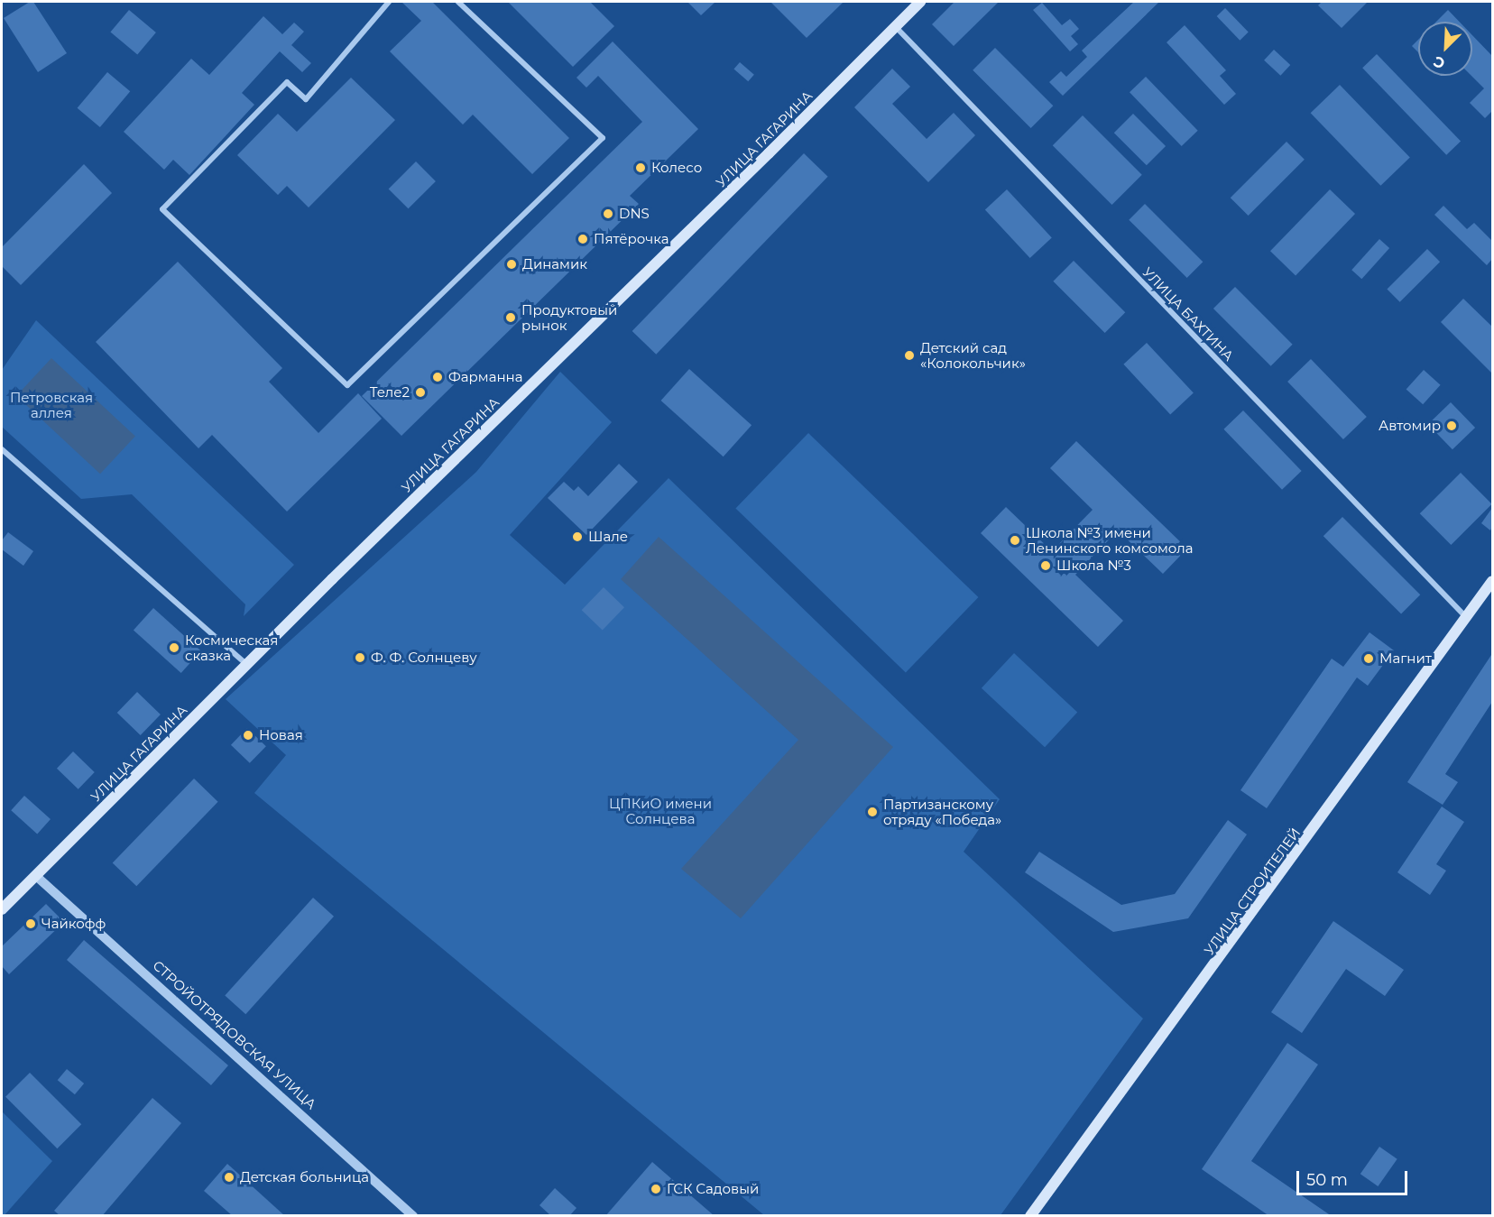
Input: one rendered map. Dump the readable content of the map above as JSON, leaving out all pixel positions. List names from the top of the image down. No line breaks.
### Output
{"streets":{"main road":["УЛИЦА ГАГАРИНА","УЛИЦА СТРОИТЕЛЕЙ"],"street":["УЛИЦА БАХТИНА","СТРОЙОТРЯДОВСКАЯ УЛИЦА"]},"crossings":[["УЛИЦА ГАГАРИНА","УЛИЦА БАХТИНА"],["УЛИЦА ГАГАРИНА","СТРОЙОТРЯДОВСКАЯ УЛИЦА"],["УЛИЦА БАХТИНА","УЛИЦА СТРОИТЕЛЕЙ"]],"parks":["Петровская аллея","ЦПКиО имени Солнцева"],"places":["Колесо","DNS","Пятёрочка","Динамик","Продуктовый рынок","Детский сад «Колокольчик»","Фарманна","Теле2","Автомир","Шале","Школа №3 имени Ленинского комсомола","Школа №3","Космическая сказка","Ф. Ф. Солнцеву","Магнит","Новая","Партизанскому отряду «Победа»","Чайкофф","Детская больница","ГСК Садовый"],"scale_bar":"50 m","north":"bottom left"}
